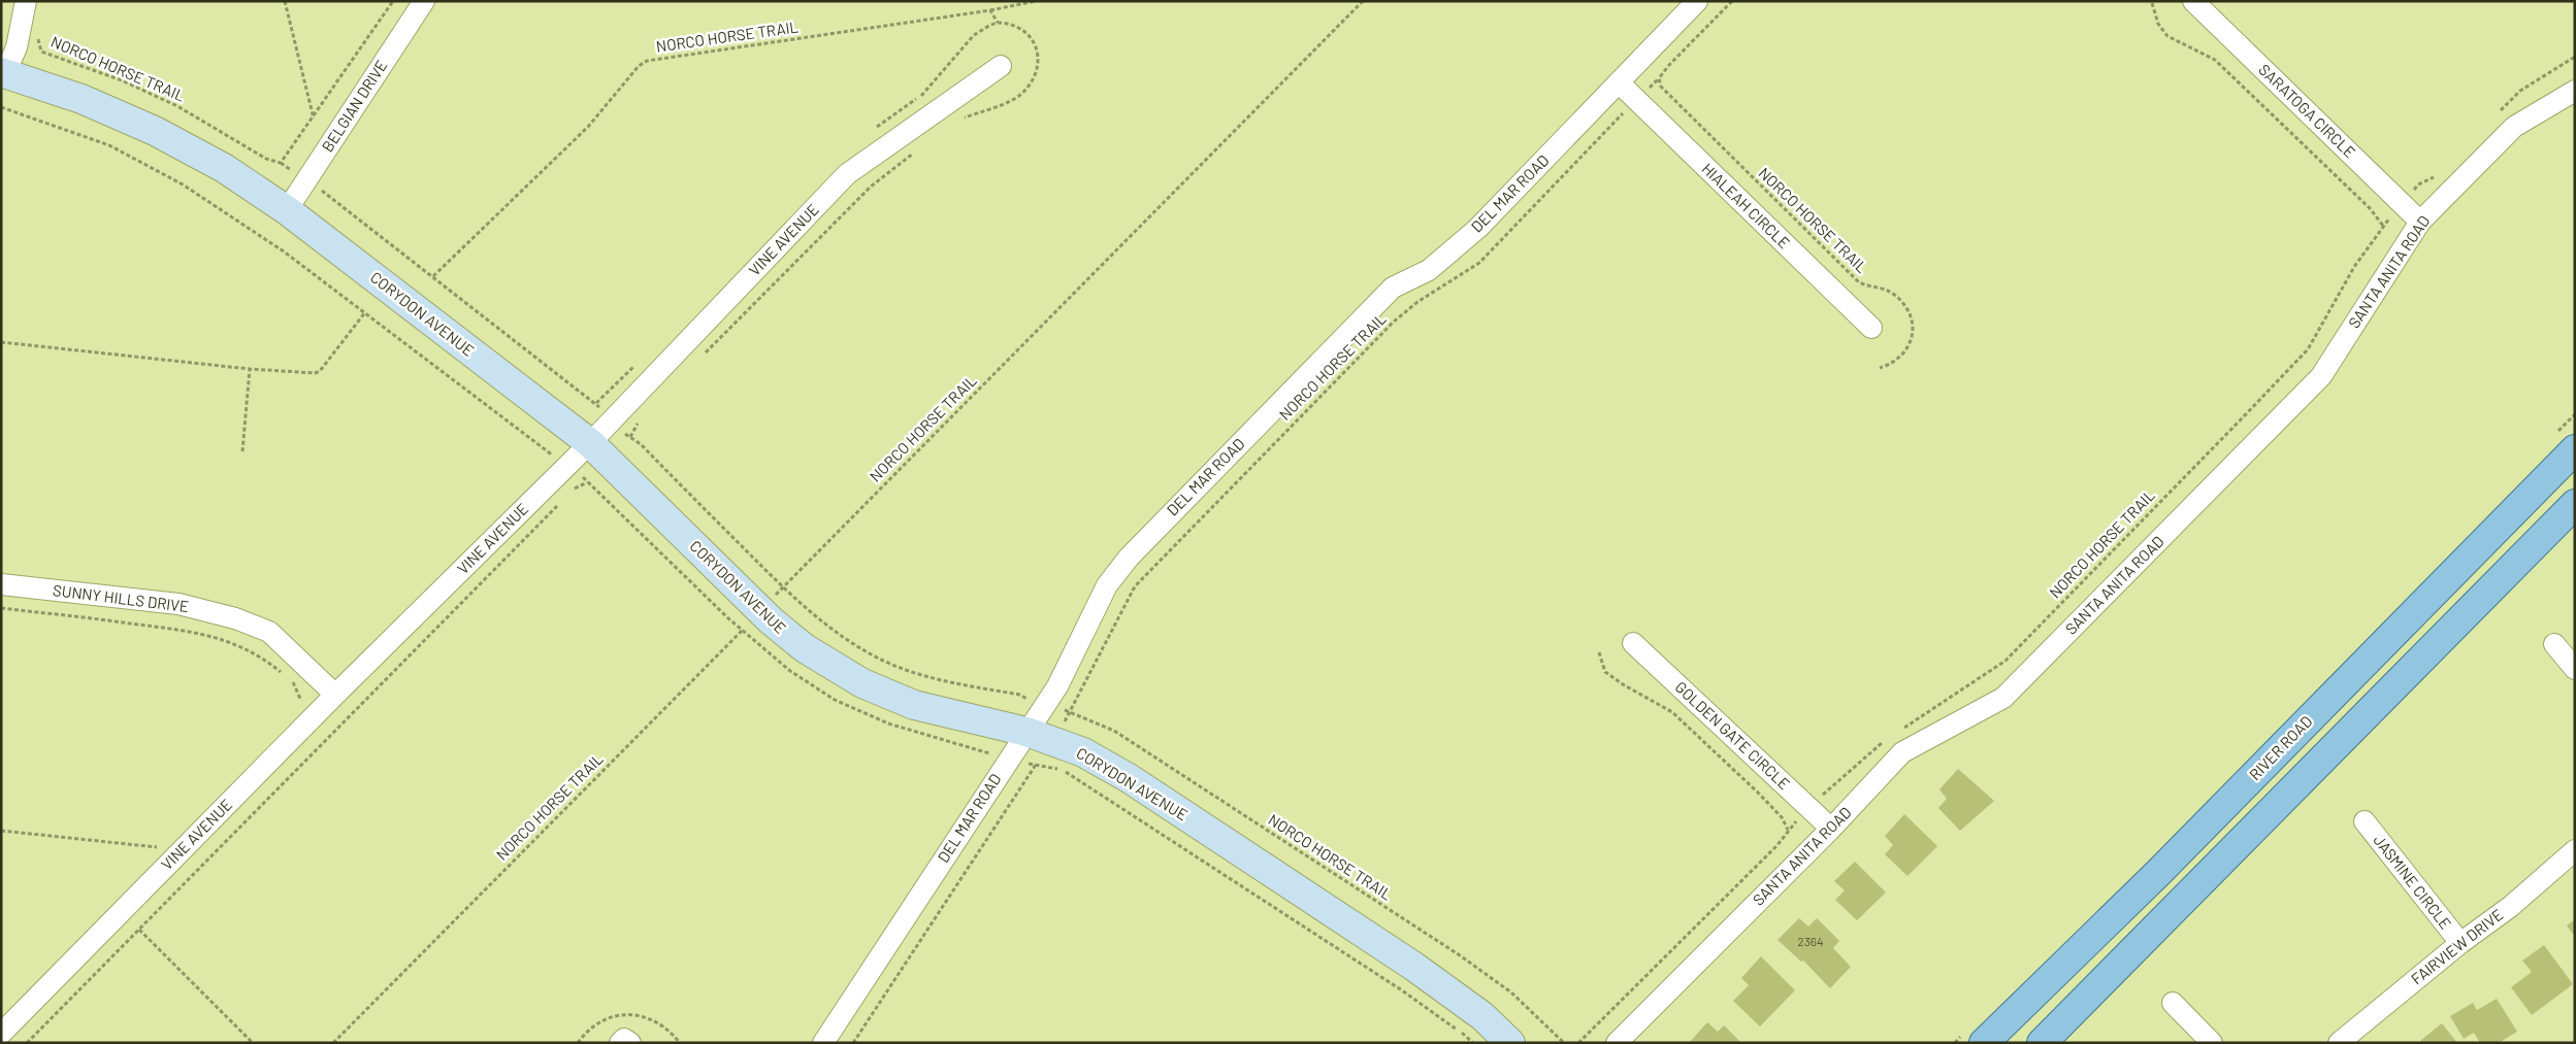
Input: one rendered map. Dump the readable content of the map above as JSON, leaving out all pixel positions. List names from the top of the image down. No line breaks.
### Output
{"streets":{"main road":["CORYDON AVENUE","RIVER ROAD"],"street":["BELGIAN DRIVE","SARATOGA CIRCLE","DEL MAR ROAD","HIALEAH CIRCLE","VINE AVENUE","SANTA ANITA ROAD","SUNNY HILLS DRIVE","GOLDEN GATE CIRCLE","JASMINE CIRCLE","FAIRVIEW DRIVE"],"path":["NORCO HORSE TRAIL"]},"crossings":[["NORCO HORSE TRAIL","BELGIAN DRIVE"],["NORCO HORSE TRAIL","SARATOGA CIRCLE"],["NORCO HORSE TRAIL","DEL MAR ROAD"],["NORCO HORSE TRAIL","HIALEAH CIRCLE"],["NORCO HORSE TRAIL","VINE AVENUE"],["NORCO HORSE TRAIL","CORYDON AVENUE"],["BELGIAN DRIVE","CORYDON AVENUE"],["SARATOGA CIRCLE","SANTA ANITA ROAD"],["DEL MAR ROAD","HIALEAH CIRCLE"],["DEL MAR ROAD","CORYDON AVENUE"],["VINE AVENUE","CORYDON AVENUE"],["VINE AVENUE","SUNNY HILLS DRIVE"],["SANTA ANITA ROAD","GOLDEN GATE CIRCLE"],["JASMINE CIRCLE","FAIRVIEW DRIVE"]],"house_numbers":["2364"]}
